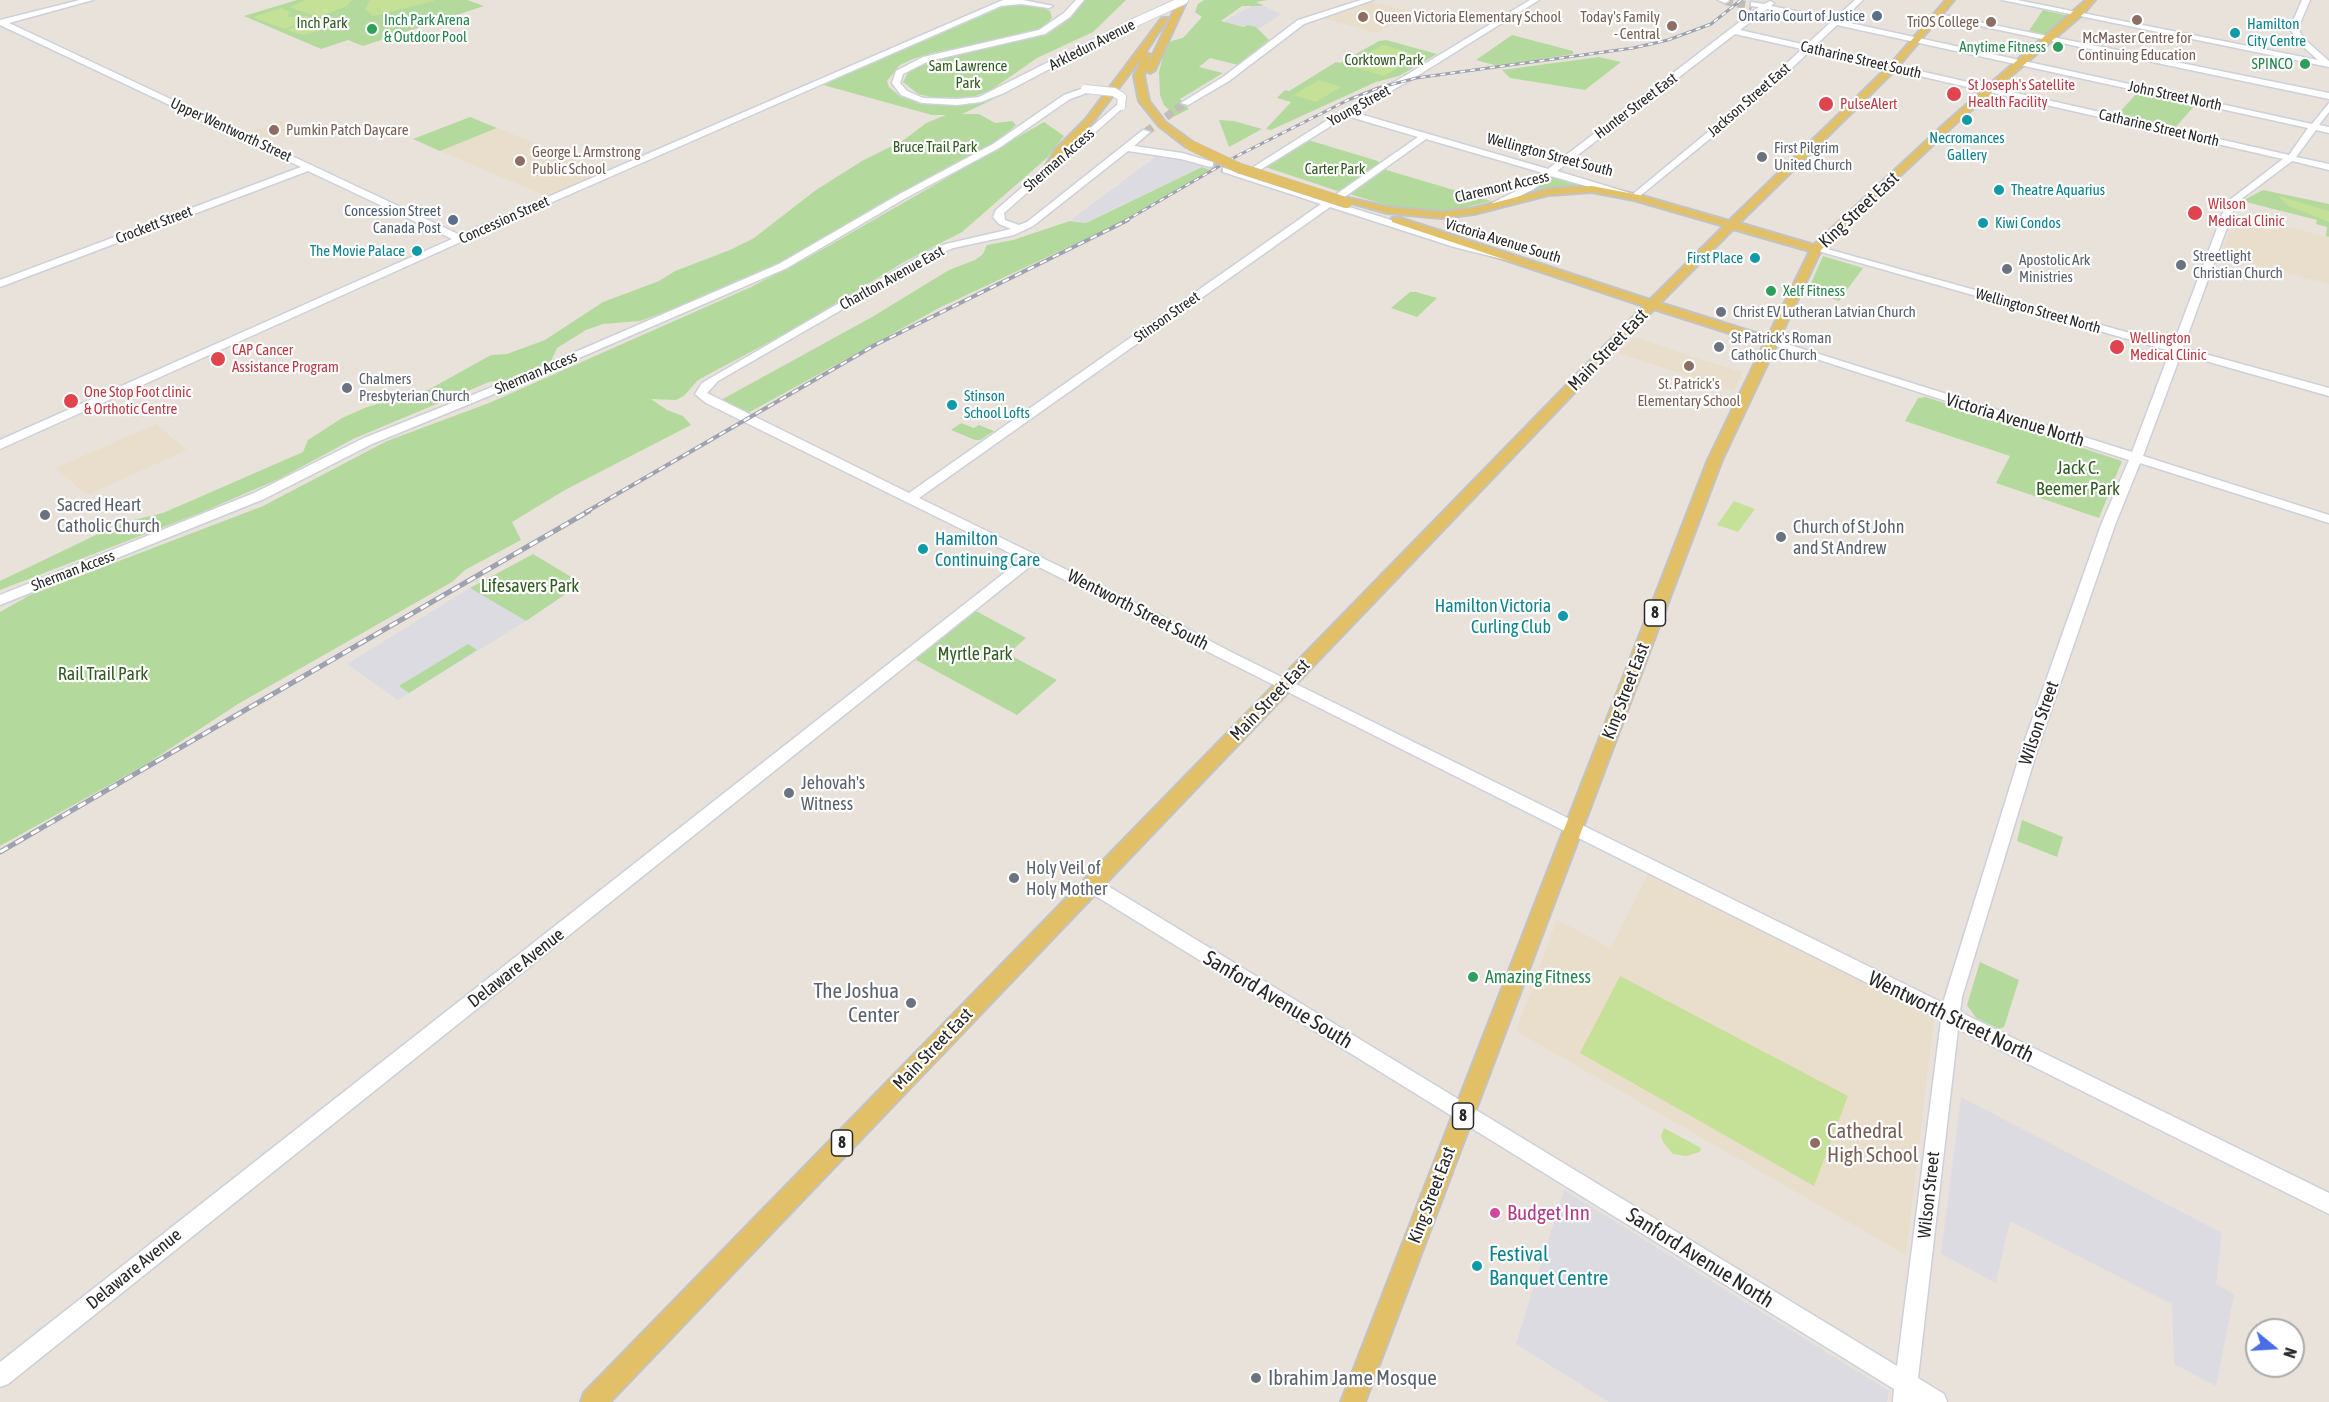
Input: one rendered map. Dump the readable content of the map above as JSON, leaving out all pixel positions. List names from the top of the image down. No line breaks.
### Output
{"streets":{"main road":["Arkledun Avenue","Catharine Street South","John Street North","Jackson Street East","Young Street","Hunter Street East","Catharine Street North","Upper Wentworth Street","Wellington Street South","Sherman Access","Claremont Access","King Street East","Concession Street","Crockett Street","Victoria Avenue South","Charlton Avenue East","Wellington Street North","Stinson Street","Main Street East","Victoria Avenue North","Wentworth Street South","8","Wilson Street","Delaware Avenue","Sanford Avenue South","Wentworth Street North","Sanford Avenue North"]},"crossings":[["Arkledun Avenue","Claremont Access"],["Catharine Street South","Jackson Street East"],["Catharine Street South","Hunter Street East"],["Catharine Street South","Catharine Street North"],["Catharine Street South","King Street East"],["Catharine Street South","Main Street East"],["John Street North","Jackson Street East"],["John Street North","Hunter Street East"],["John Street North","King Street East"],["John Street North","Main Street East"],["John Street North","Wilson Street"],["Jackson Street East","Wellington Street South"],["Jackson Street East","Claremont Access"],["Young Street","Wellington Street South"],["Young Street","Victoria Avenue South"],["Hunter Street East","Wellington Street South"],["Hunter Street East","Claremont Access"],["Catharine Street North","King Street East"],["Catharine Street North","Wilson Street"],["Upper Wentworth Street","Concession Street"],["Upper Wentworth Street","Crockett Street"],["Wellington Street South","Claremont Access"],["Wellington Street South","King Street East"],["Wellington Street South","Wellington Street North"],["Wellington Street South","Stinson Street"],["Wellington Street South","Main Street East"],["Sherman Access","Charlton Avenue East"],["Claremont Access","Victoria Avenue South"],["King Street East","Victoria Avenue South"],["King Street East","Wellington Street North"],["King Street East","Victoria Avenue North"],["King Street East","Wentworth Street South"],["King Street East","8"],["King Street East","Sanford Avenue South"],["King Street East","Wentworth Street North"],["King Street East","Sanford Avenue North"],["Victoria Avenue South","Stinson Street"],["Victoria Avenue South","Main Street East"],["Victoria Avenue South","Victoria Avenue North"],["Charlton Avenue East","Wentworth Street South"],["Wellington Street North","Wilson Street"],["Stinson Street","Wentworth Street South"],["Main Street East","Wentworth Street South"],["Main Street East","Sanford Avenue South"],["Victoria Avenue North","Wilson Street"],["Wentworth Street South","Delaware Avenue"],["Wentworth Street South","Wentworth Street North"],["Wilson Street","Wentworth Street North"],["Wilson Street","Sanford Avenue North"],["Sanford Avenue South","Sanford Avenue North"]],"parks":["Inch Park","Corktown Park","Sam Lawrence Park","Bruce Trail Park","Carter Park","Jack C. Beemer Park","Lifesavers Park","Myrtle Park","Rail Trail Park"],"places":["Ontario Court of Justice","Queen Victoria Elementary School","McMaster Centre for Continuing Education","TriOS College","Today's Family - Central","Inch Park Arena & Outdoor Pool","Hamilton City Centre","Anytime Fitness","SPINCO","St Joseph's Satellite Health Facility","PulseAlert","Necromances Gallery","Pumkin Patch Daycare","First Pilgrim United Church","George L. Armstrong Public School","Theatre Aquarius","Wilson Medical Clinic","Concession Street Canada Post","Kiwi Condos","The Movie Palace","First Place","Streetlight Christian Church","Apostolic Ark Ministries","Xelf Fitness","Christ EV Lutheran Latvian Church","St Patrick's Roman Catholic Church","Wellington Medical Clinic","CAP Cancer Assistance Program","St. Patrick's Elementary School","Chalmers Presbyterian Church","One Stop Foot clinic & Orthotic Centre","Stinson School Lofts","Sacred Heart Catholic Church","Church of St John and St Andrew","Hamilton Continuing Care","Hamilton Victoria Curling Club","Jehovah's Witness","Holy Veil of Holy Mother","Amazing Fitness","The Joshua Center","Cathedral High School","Budget Inn","Festival Banquet Centre","Ibrahim Jame Mosque"],"north":"right"}
